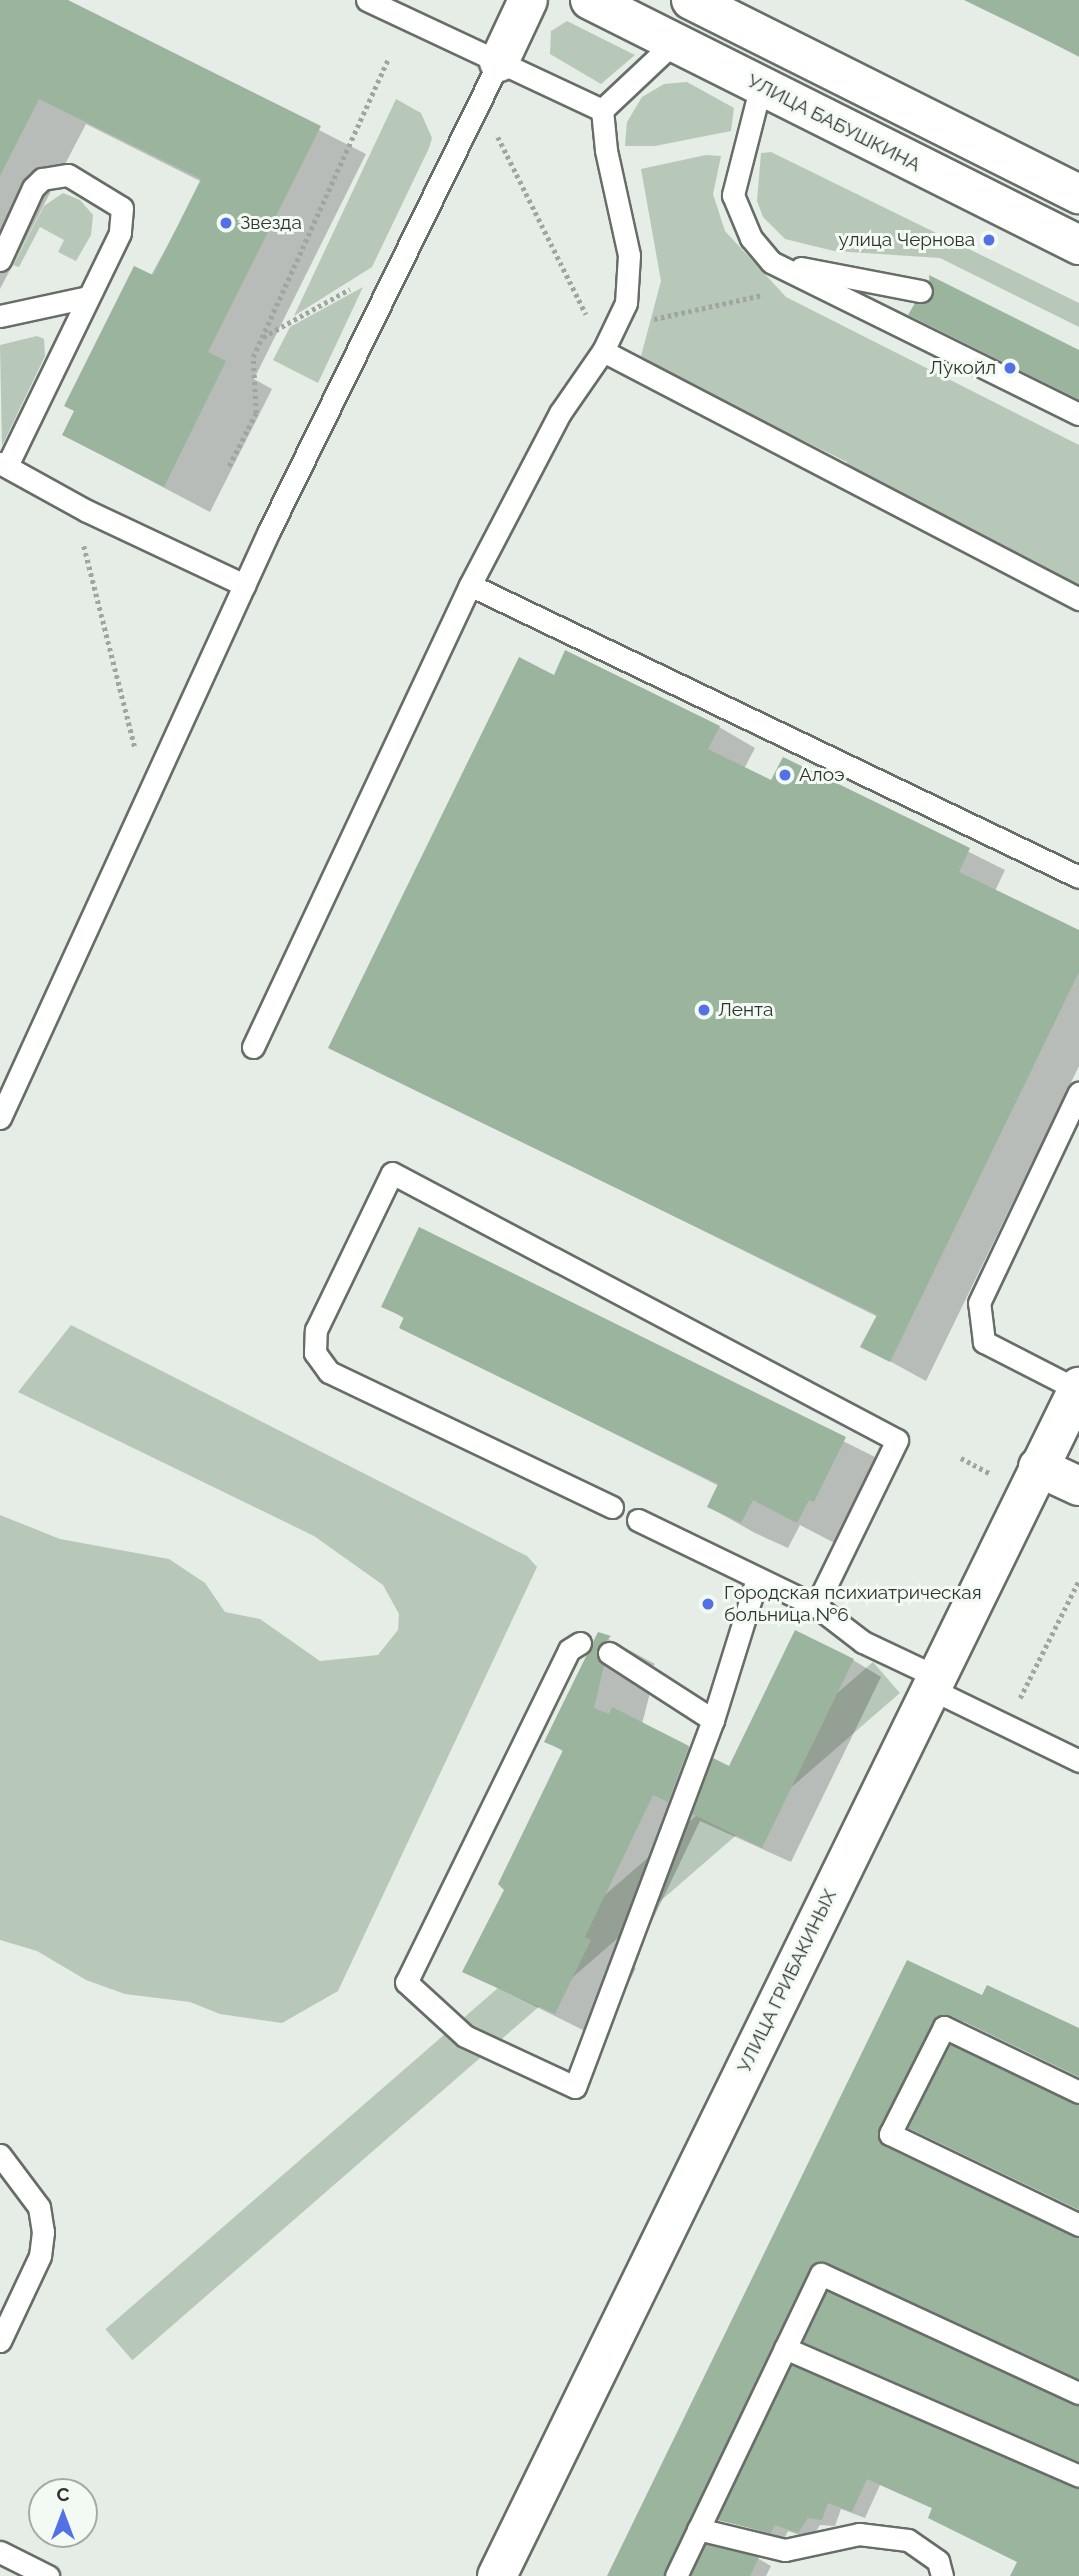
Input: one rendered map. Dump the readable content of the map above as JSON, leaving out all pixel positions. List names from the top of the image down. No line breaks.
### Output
{"streets":{"street":["УЛИЦА БАБУШКИНА","УЛИЦА ГРИБАКИНЫХ"]},"places":["Звезда","улица Чернова","Лукойл","Алоэ","Лента","Городская психиатрическая больница №6"],"north":"top"}
